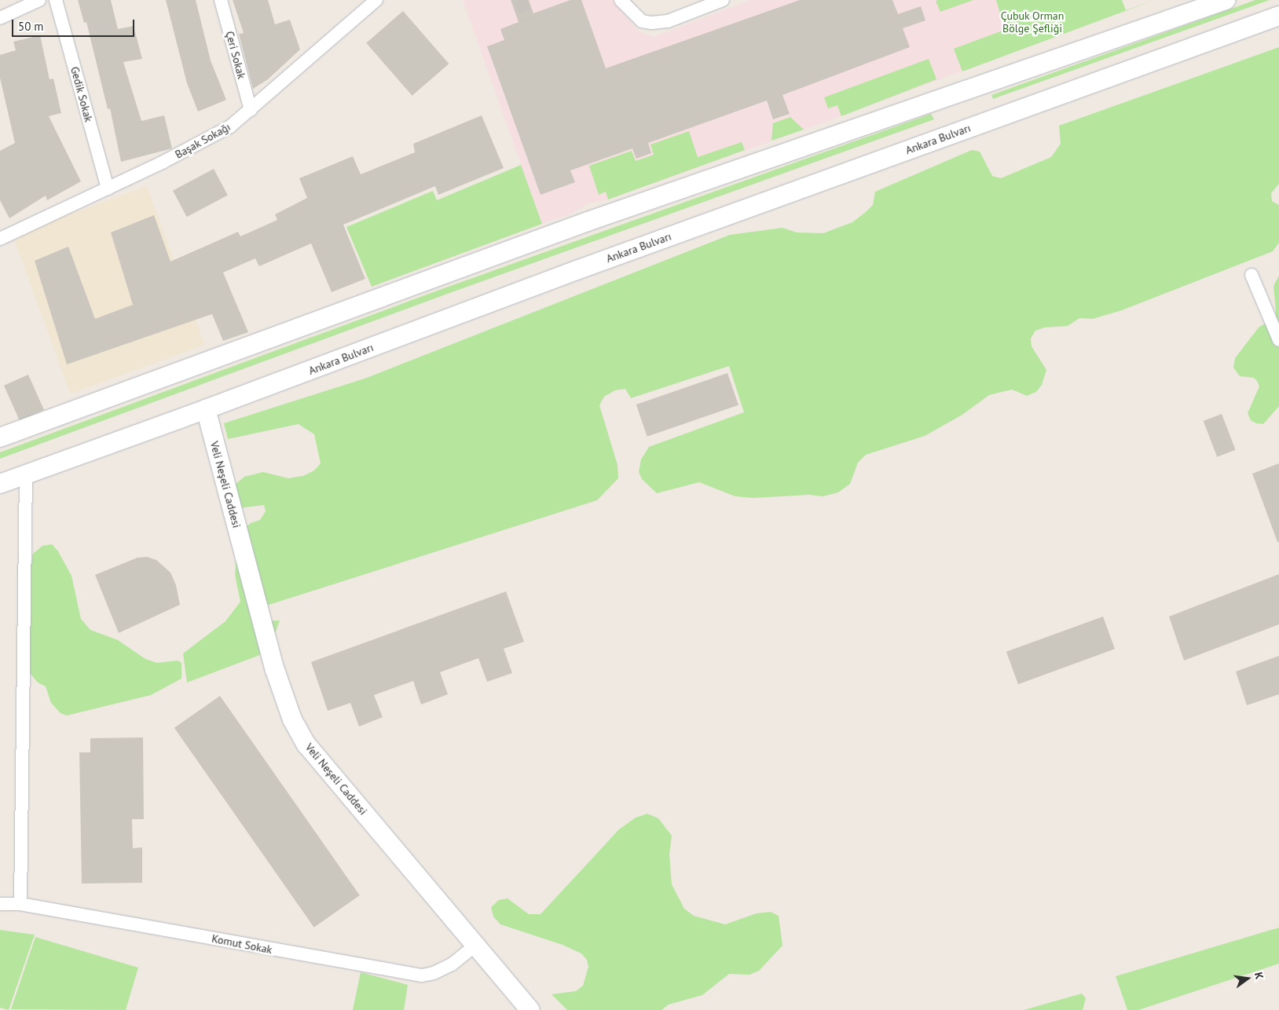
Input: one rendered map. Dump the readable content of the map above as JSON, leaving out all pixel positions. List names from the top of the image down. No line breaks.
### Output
{"streets":{"main road":["Ankara Bulvarı","Veli Neşeli Caddesi"],"street":["Çeri Sokak","Gedik Sokak","Başak Sokağı","Komut Sokak"]},"crossings":[["Çeri Sokak","Başak Sokağı"],["Gedik Sokak","Başak Sokağı"],["Ankara Bulvarı","Veli Neşeli Caddesi"],["Veli Neşeli Caddesi","Komut Sokak"]],"parks":["Çubuk Orman Bölge Şefliği"],"scale_bar":"50 m","north":"right"}
